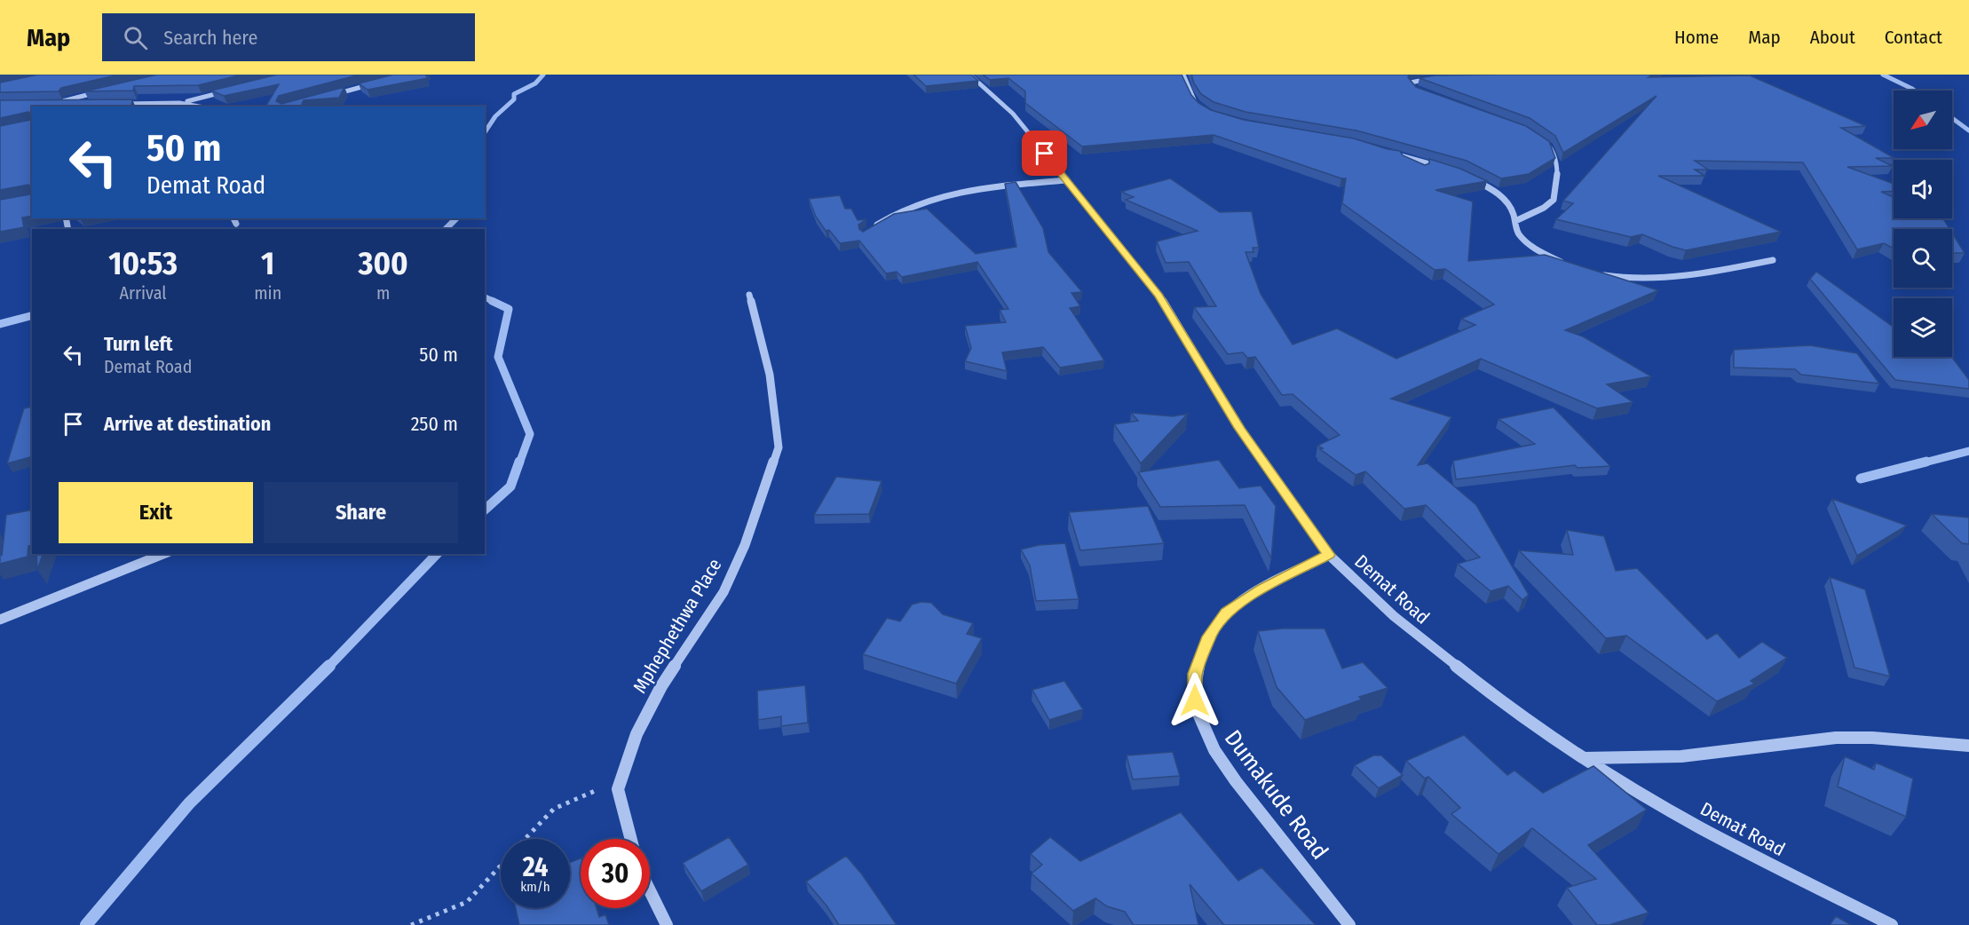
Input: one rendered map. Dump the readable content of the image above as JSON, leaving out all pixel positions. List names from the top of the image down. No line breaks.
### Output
{"streets":{"street":["Demat Road","Mphephethwa Place","Dumakude Road"]},"crossings":[["Demat Road","Dumakude Road"]],"north":"bottom left","page":{"header":"Map","search":"Search here","nav":["Home","Map","About","Contact"],"turn":["50 m","Demat Road"],"eta":["10:53","Arrival","1","min","300","m"],"list":[{"name":"Turn left","note":"Demat Road","value":"50 m"},{"name":"Arrive at destination","value":"250 m"}],"buttons":["Exit","Share"],"speed":"24 km/h","limit":"30"}}
